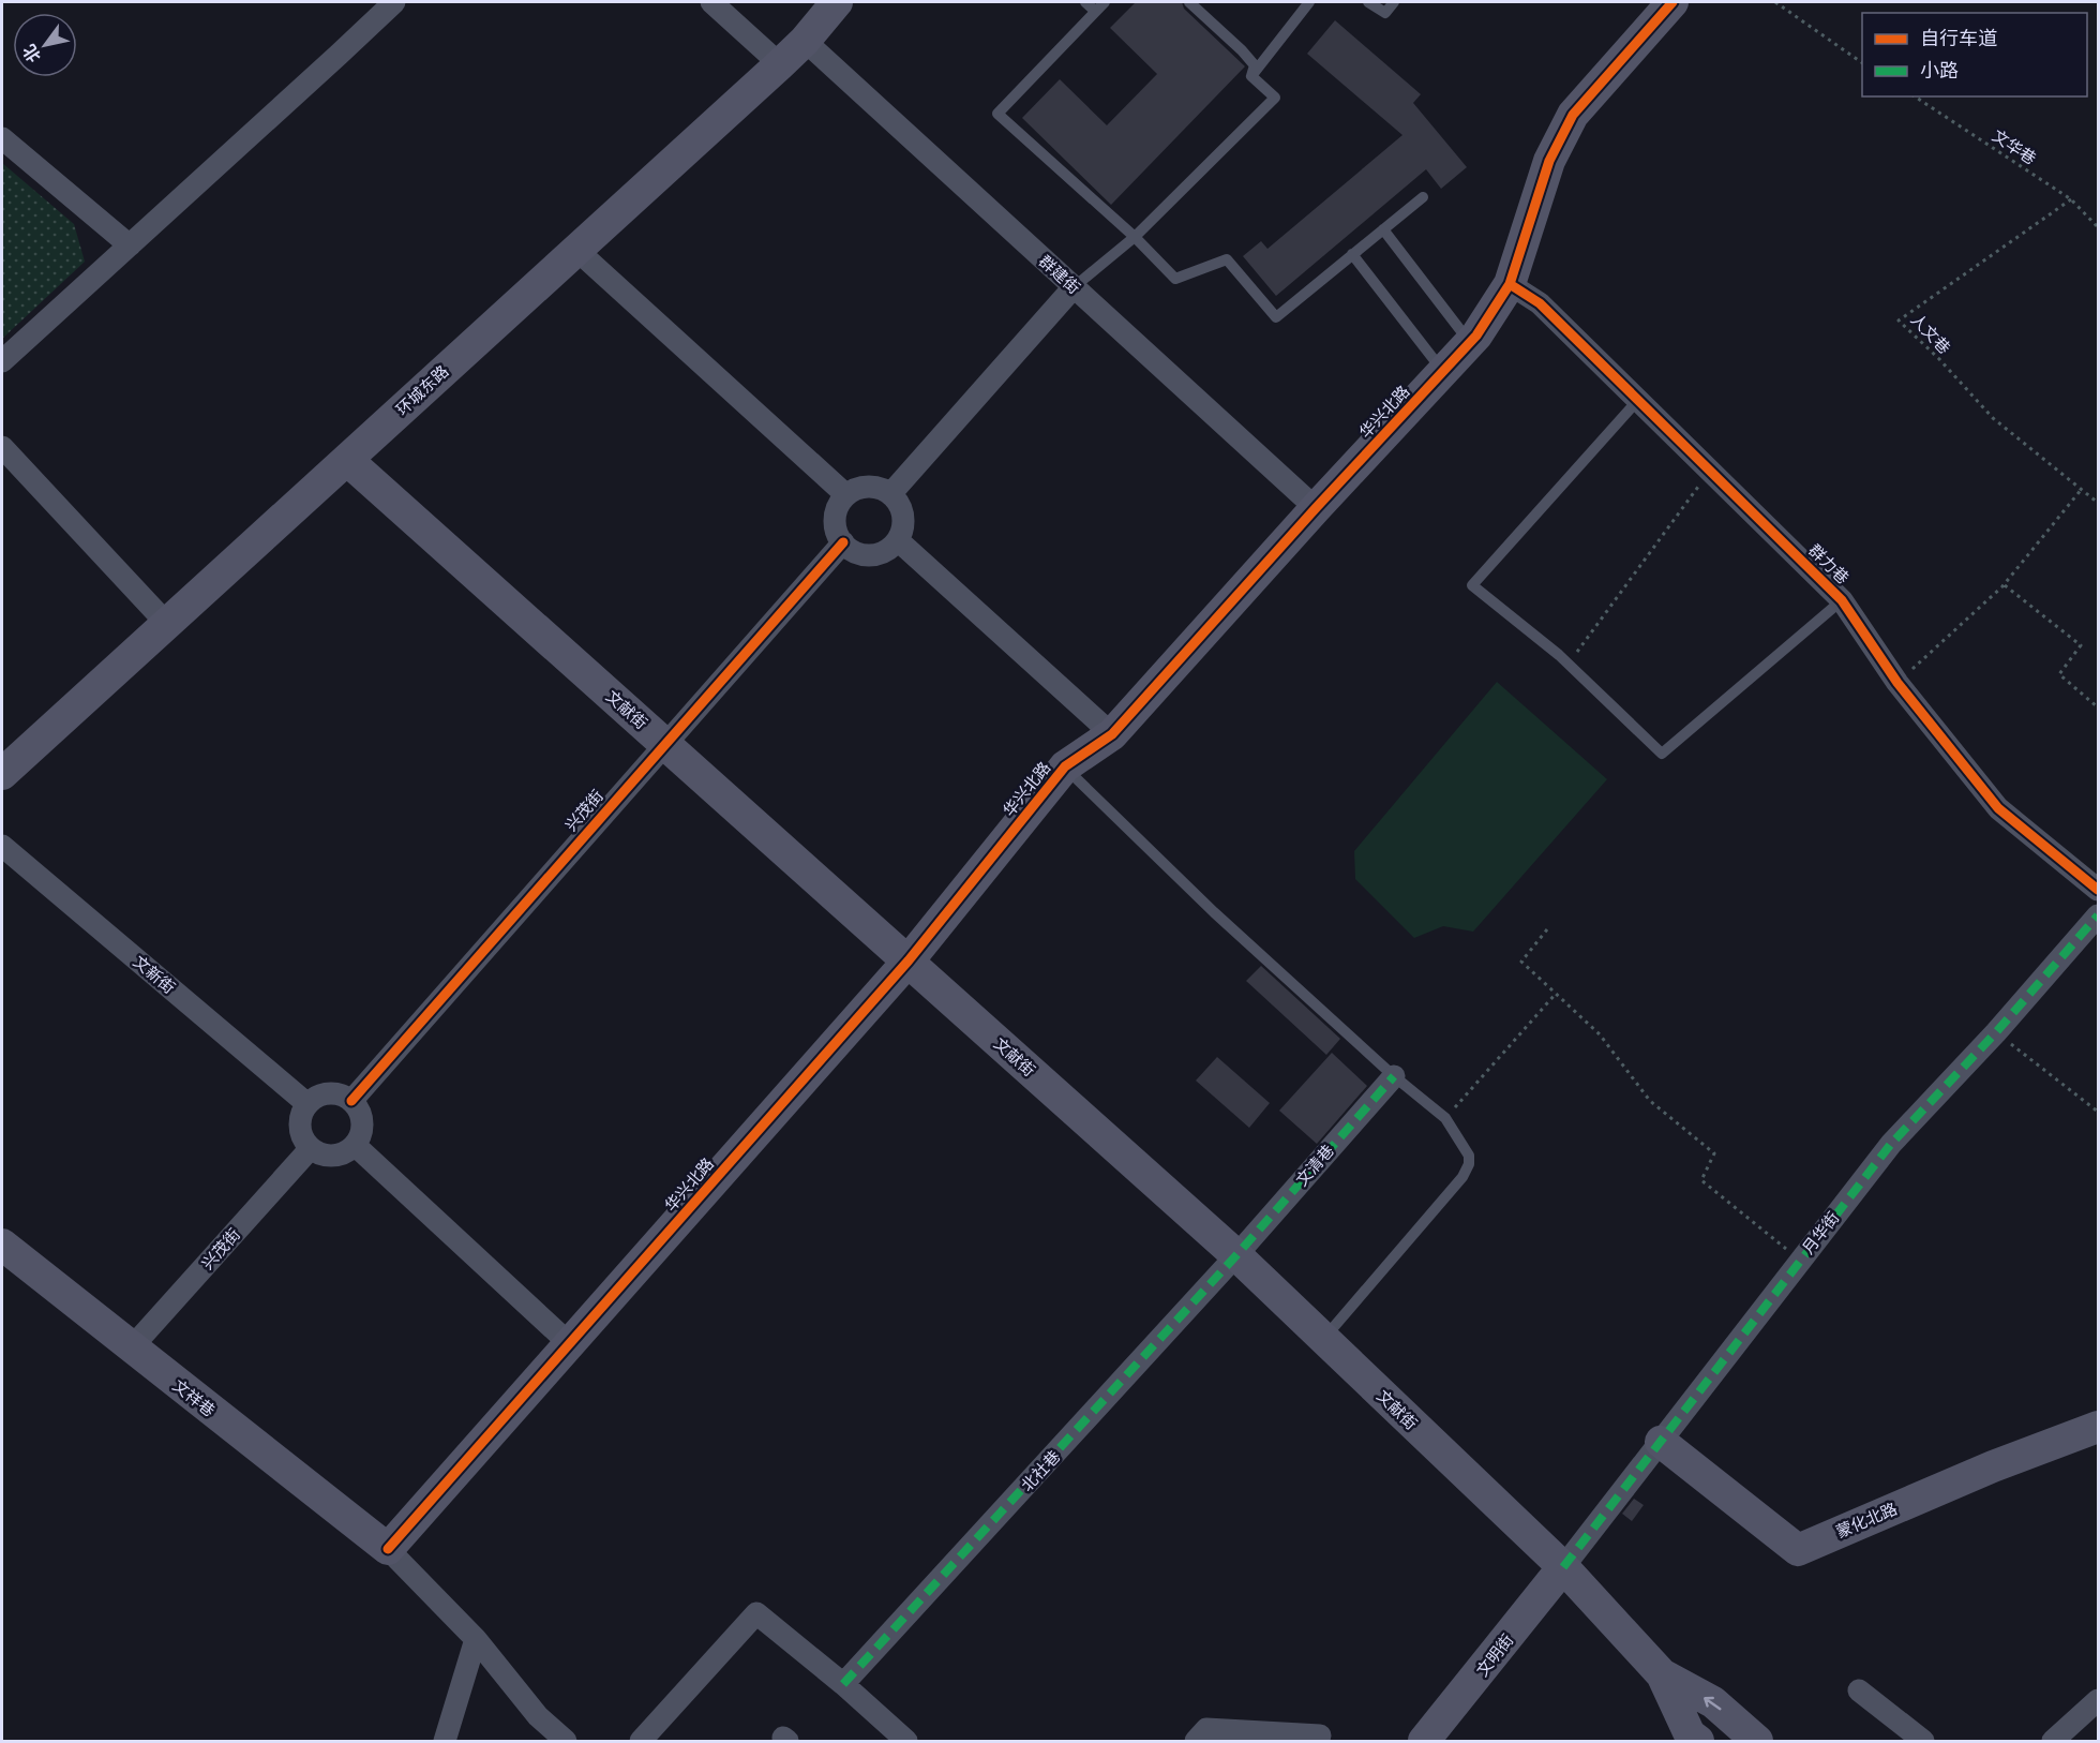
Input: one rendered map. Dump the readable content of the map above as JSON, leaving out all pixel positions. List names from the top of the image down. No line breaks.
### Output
{"streets":{"main road":["环城东路","华兴北路","文献街","文祥巷","蒙化北路","文明街"],"street":["群建街","群力巷","兴茂街","文新街","文清巷","月华街","北社巷"],"path":["文华巷","人文巷"]},"crossings":[["文华巷","人文巷"],["群建街","环城东路"],["群建街","华兴北路"],["环城东路","文献街"],["华兴北路","群力巷"],["华兴北路","文献街"],["华兴北路","文祥巷"],["文献街","兴茂街"],["文献街","文清巷"],["文献街","月华街"],["文献街","北社巷"],["文献街","文明街"],["兴茂街","文新街"],["兴茂街","文祥巷"],["文清巷","北社巷"],["月华街","蒙化北路"],["月华街","文明街"]],"legend":["自行车道","小路"],"north":"bottom left"}
